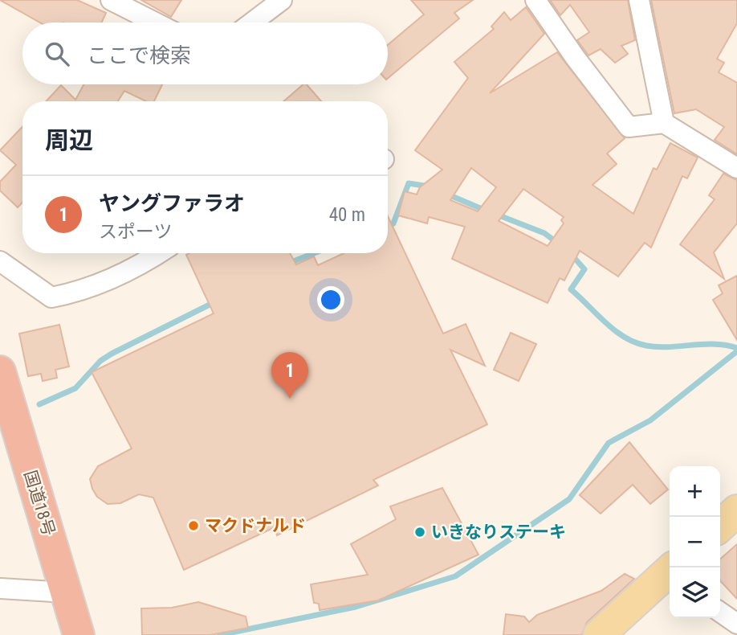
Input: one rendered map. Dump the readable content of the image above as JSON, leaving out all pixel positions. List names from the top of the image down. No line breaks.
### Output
{"streets":{"highway":["国道18号"]},"places":["マクドナルド","いきなりステーキ"],"page":{"search":"ここで検索","heading":"周辺","list":[{"mark":"1","name":"ヤングファラオ","note":"スポーツ","value":"40 m"}],"pins":"1","map_buttons":["+","−"]}}
